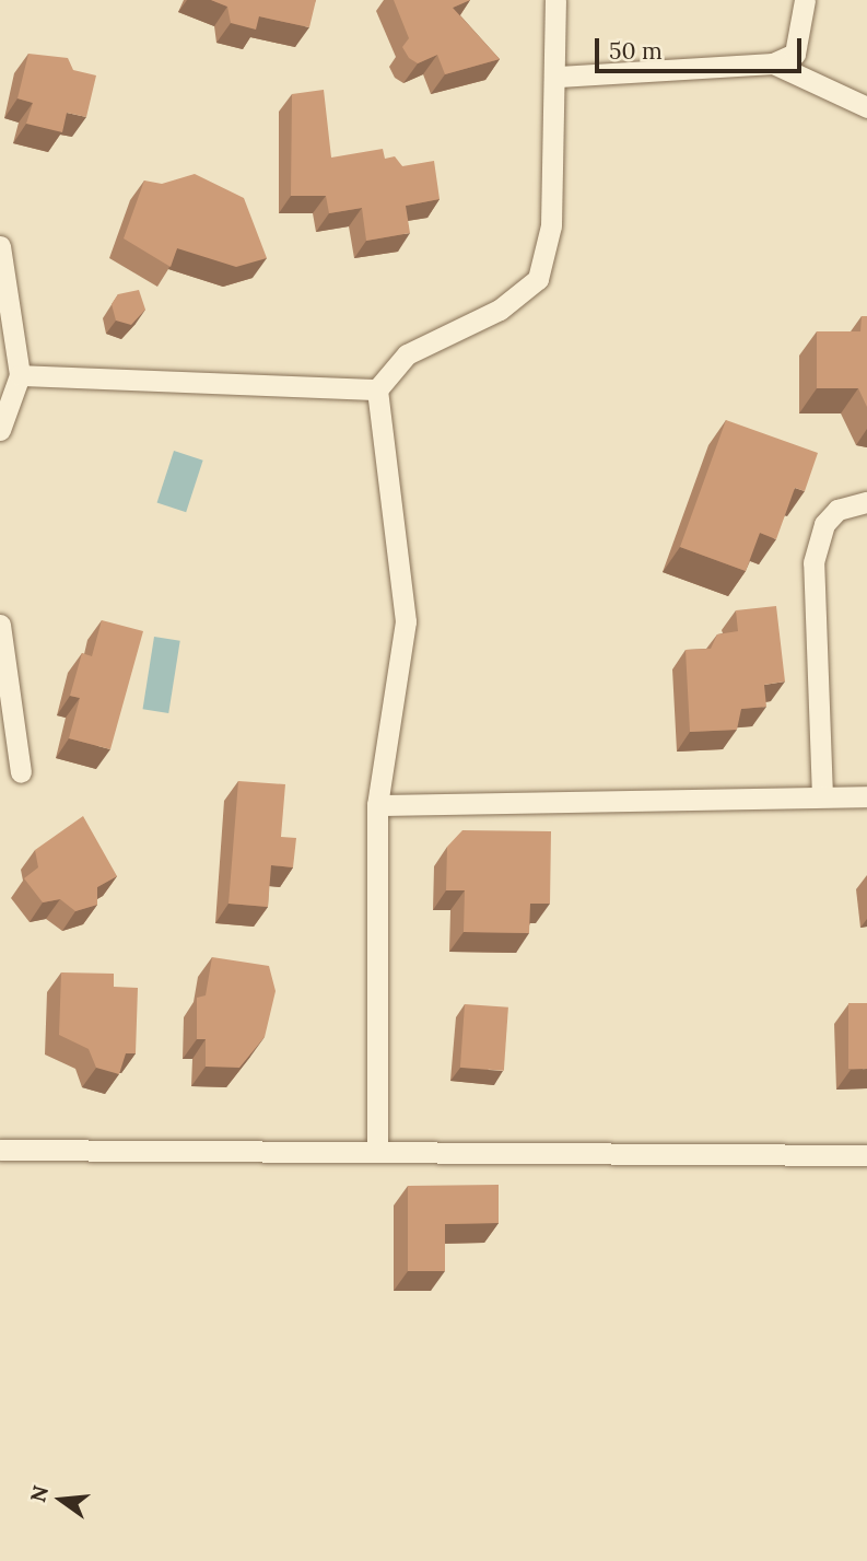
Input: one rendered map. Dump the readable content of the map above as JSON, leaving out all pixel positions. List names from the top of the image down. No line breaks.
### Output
{"scale_bar":"50 m","north":"left"}
